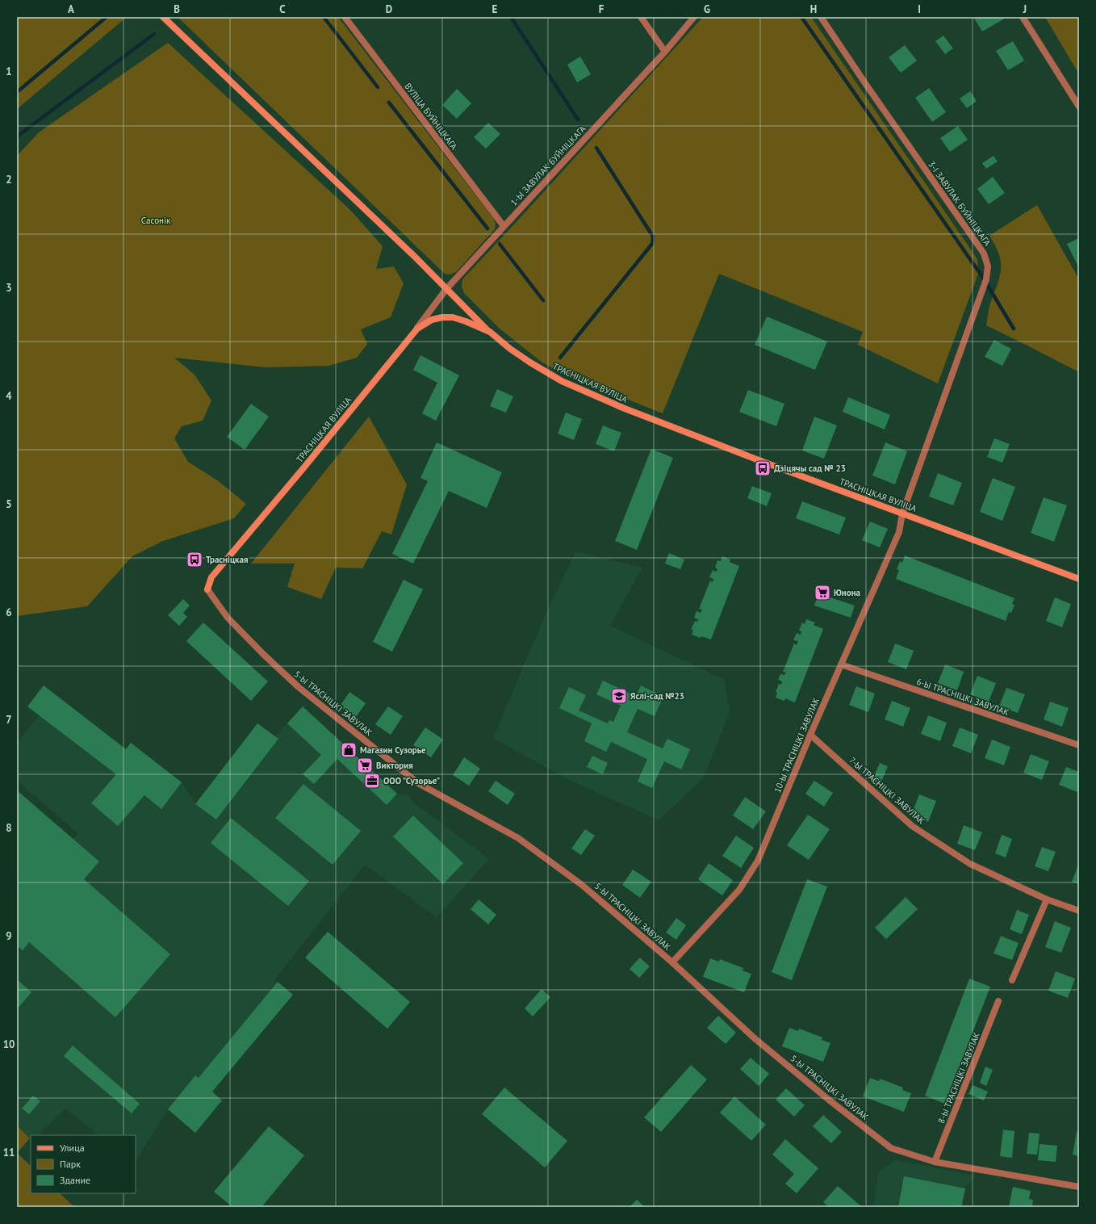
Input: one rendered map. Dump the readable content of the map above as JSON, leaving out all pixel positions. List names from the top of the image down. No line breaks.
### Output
{"streets":{"street":["ВУЛІЦА БУЙНІЦКАГА","1-Ы ЗАВУЛАК БУЙНІЦКАГА","3-І ЗАВУЛАК БУЙНІЦКАГА","ТРАСНІЦКАЯ ВУЛІЦА","6-Ы ТРАСНІЦКІ ЗАВУЛАК","5-Ы ТРАСНІЦКІ ЗАВУЛАК","10-Ы ТРАСНІЦКІ ЗАВУЛАК","7-Ы ТРАСНІЦКІ ЗАВУЛАК","8-Ы ТРАСНІЦКІ ЗАВУЛАК"]},"crossings":[["ВУЛІЦА БУЙНІЦКАГА","1-Ы ЗАВУЛАК БУЙНІЦКАГА"],["1-Ы ЗАВУЛАК БУЙНІЦКАГА","ТРАСНІЦКАЯ ВУЛІЦА"],["3-І ЗАВУЛАК БУЙНІЦКАГА","ТРАСНІЦКАЯ ВУЛІЦА"],["3-І ЗАВУЛАК БУЙНІЦКАГА","10-Ы ТРАСНІЦКІ ЗАВУЛАК"],["ТРАСНІЦКАЯ ВУЛІЦА","5-Ы ТРАСНІЦКІ ЗАВУЛАК"],["ТРАСНІЦКАЯ ВУЛІЦА","10-Ы ТРАСНІЦКІ ЗАВУЛАК"],["6-Ы ТРАСНІЦКІ ЗАВУЛАК","10-Ы ТРАСНІЦКІ ЗАВУЛАК"],["5-Ы ТРАСНІЦКІ ЗАВУЛАК","10-Ы ТРАСНІЦКІ ЗАВУЛАК"],["5-Ы ТРАСНІЦКІ ЗАВУЛАК","8-Ы ТРАСНІЦКІ ЗАВУЛАК"],["10-Ы ТРАСНІЦКІ ЗАВУЛАК","7-Ы ТРАСНІЦКІ ЗАВУЛАК"]],"parks":["Сасонік"],"places":{"bus stop":["Дзіцячы сад № 23","Трасніцкая"],"supermarket":["Юнона","Виктория"],"school or university":["Яслі-сад №23"],"shop":["Магазин Сузорье"],"office":["ООО \"Сузорье\""]},"legend":["Улица","Парк","Здание"],"grid":{"columns":["A","B","C","D","E","F","G","H","I","J"],"rows":["1","2","3","4","5","6","7","8","9","10","11"]}}
